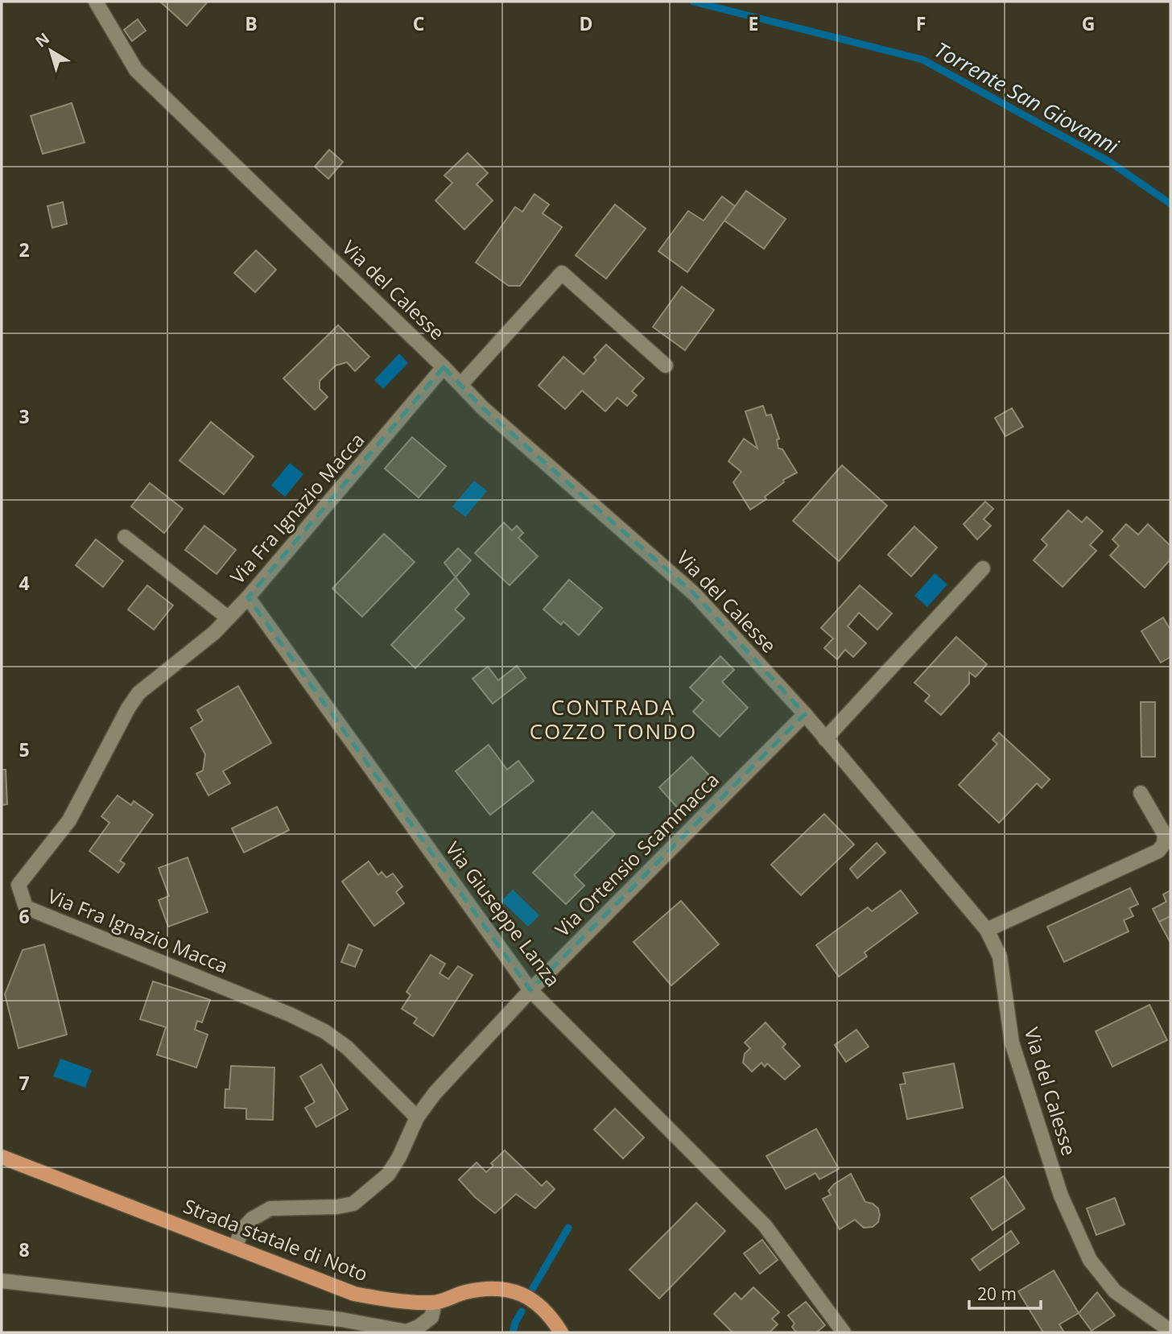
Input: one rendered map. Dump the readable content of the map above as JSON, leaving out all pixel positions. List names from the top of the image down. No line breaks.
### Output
{"streets":{"main road":["Strada statale di Noto"],"street":["Via del Calesse","Via Fra Ignazio Macca","Via Ortensio Scammacca","Via Giuseppe Lanza"]},"crossings":[["Via del Calesse","Via Fra Ignazio Macca"],["Via del Calesse","Via Ortensio Scammacca"],["Via Fra Ignazio Macca","Via Ortensio Scammacca"],["Via Fra Ignazio Macca","Via Giuseppe Lanza"],["Via Ortensio Scammacca","Via Giuseppe Lanza"],["Via Ortensio Scammacca","Strada statale di Noto"]],"districts":["CONTRADA COZZO TONDO"],"water":["Torrente San Giovanni"],"scale_bar":"20 m","north":"top left","grid":{"columns":["B","C","D","E","F","G"],"rows":["2","3","4","5","6","7","8"]}}
